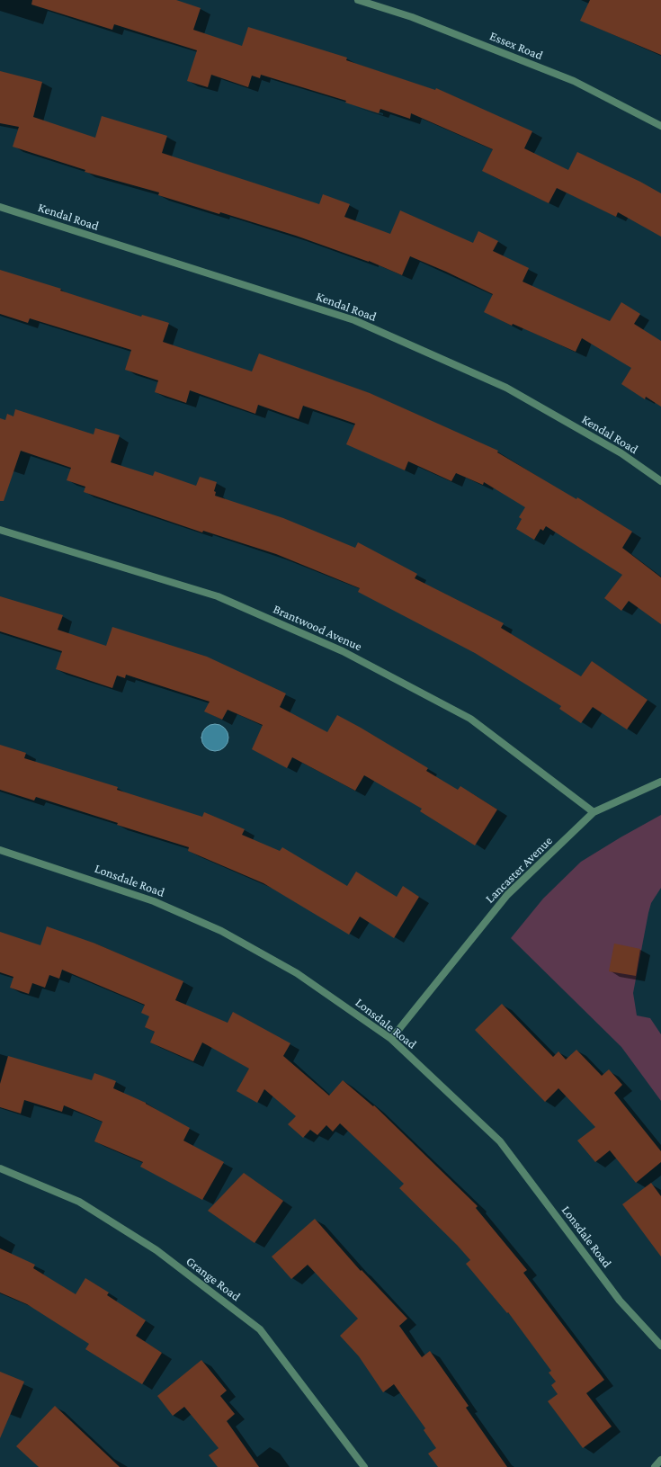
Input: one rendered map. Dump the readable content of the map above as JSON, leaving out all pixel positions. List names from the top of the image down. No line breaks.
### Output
{"streets":{"street":["Essex Road","Kendal Road","Brantwood Avenue","Lancaster Avenue","Lonsdale Road","Grange Road"]},"crossings":[["Brantwood Avenue","Lancaster Avenue"],["Lancaster Avenue","Lonsdale Road"]]}
